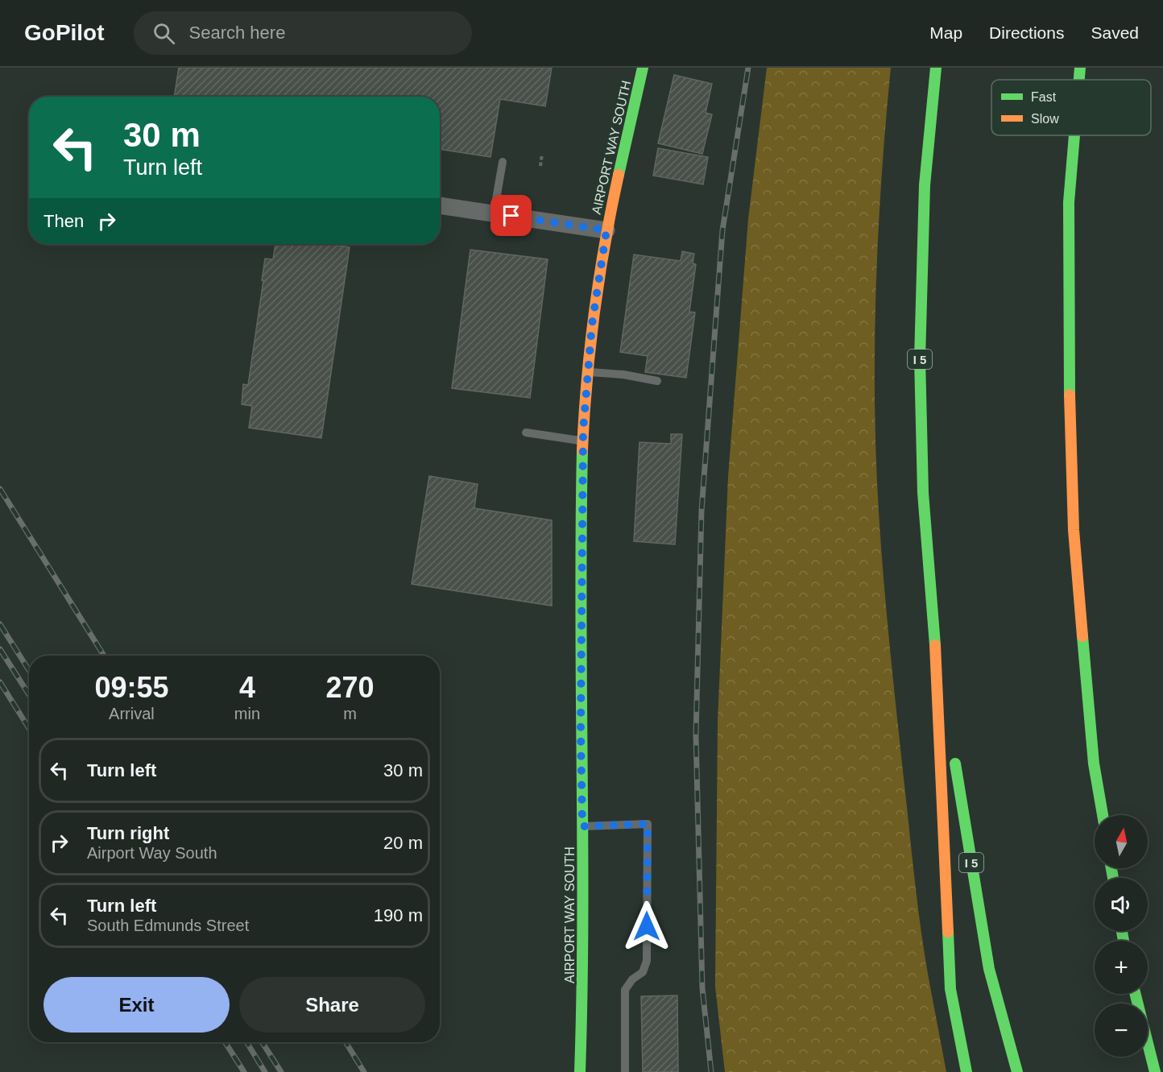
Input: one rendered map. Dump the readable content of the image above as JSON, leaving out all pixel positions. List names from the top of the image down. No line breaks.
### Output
{"streets":{"main road":["AIRPORT WAY SOUTH","I 5"]},"legend":["Fast","Slow"],"north":"top","page":{"header":"GoPilot","search":"Search here","nav":["Map","Directions","Saved"],"turn":["30 m","Turn left"],"then":"Then","eta":["09:55","Arrival","4","min","270","m"],"list":[{"name":"Turn left","value":"30 m"},{"name":"Turn right","note":"Airport Way South","value":"20 m"},{"name":"Turn left","note":"South Edmunds Street","value":"190 m"}],"map_buttons":["+","−"],"buttons":["Exit","Share"]}}
